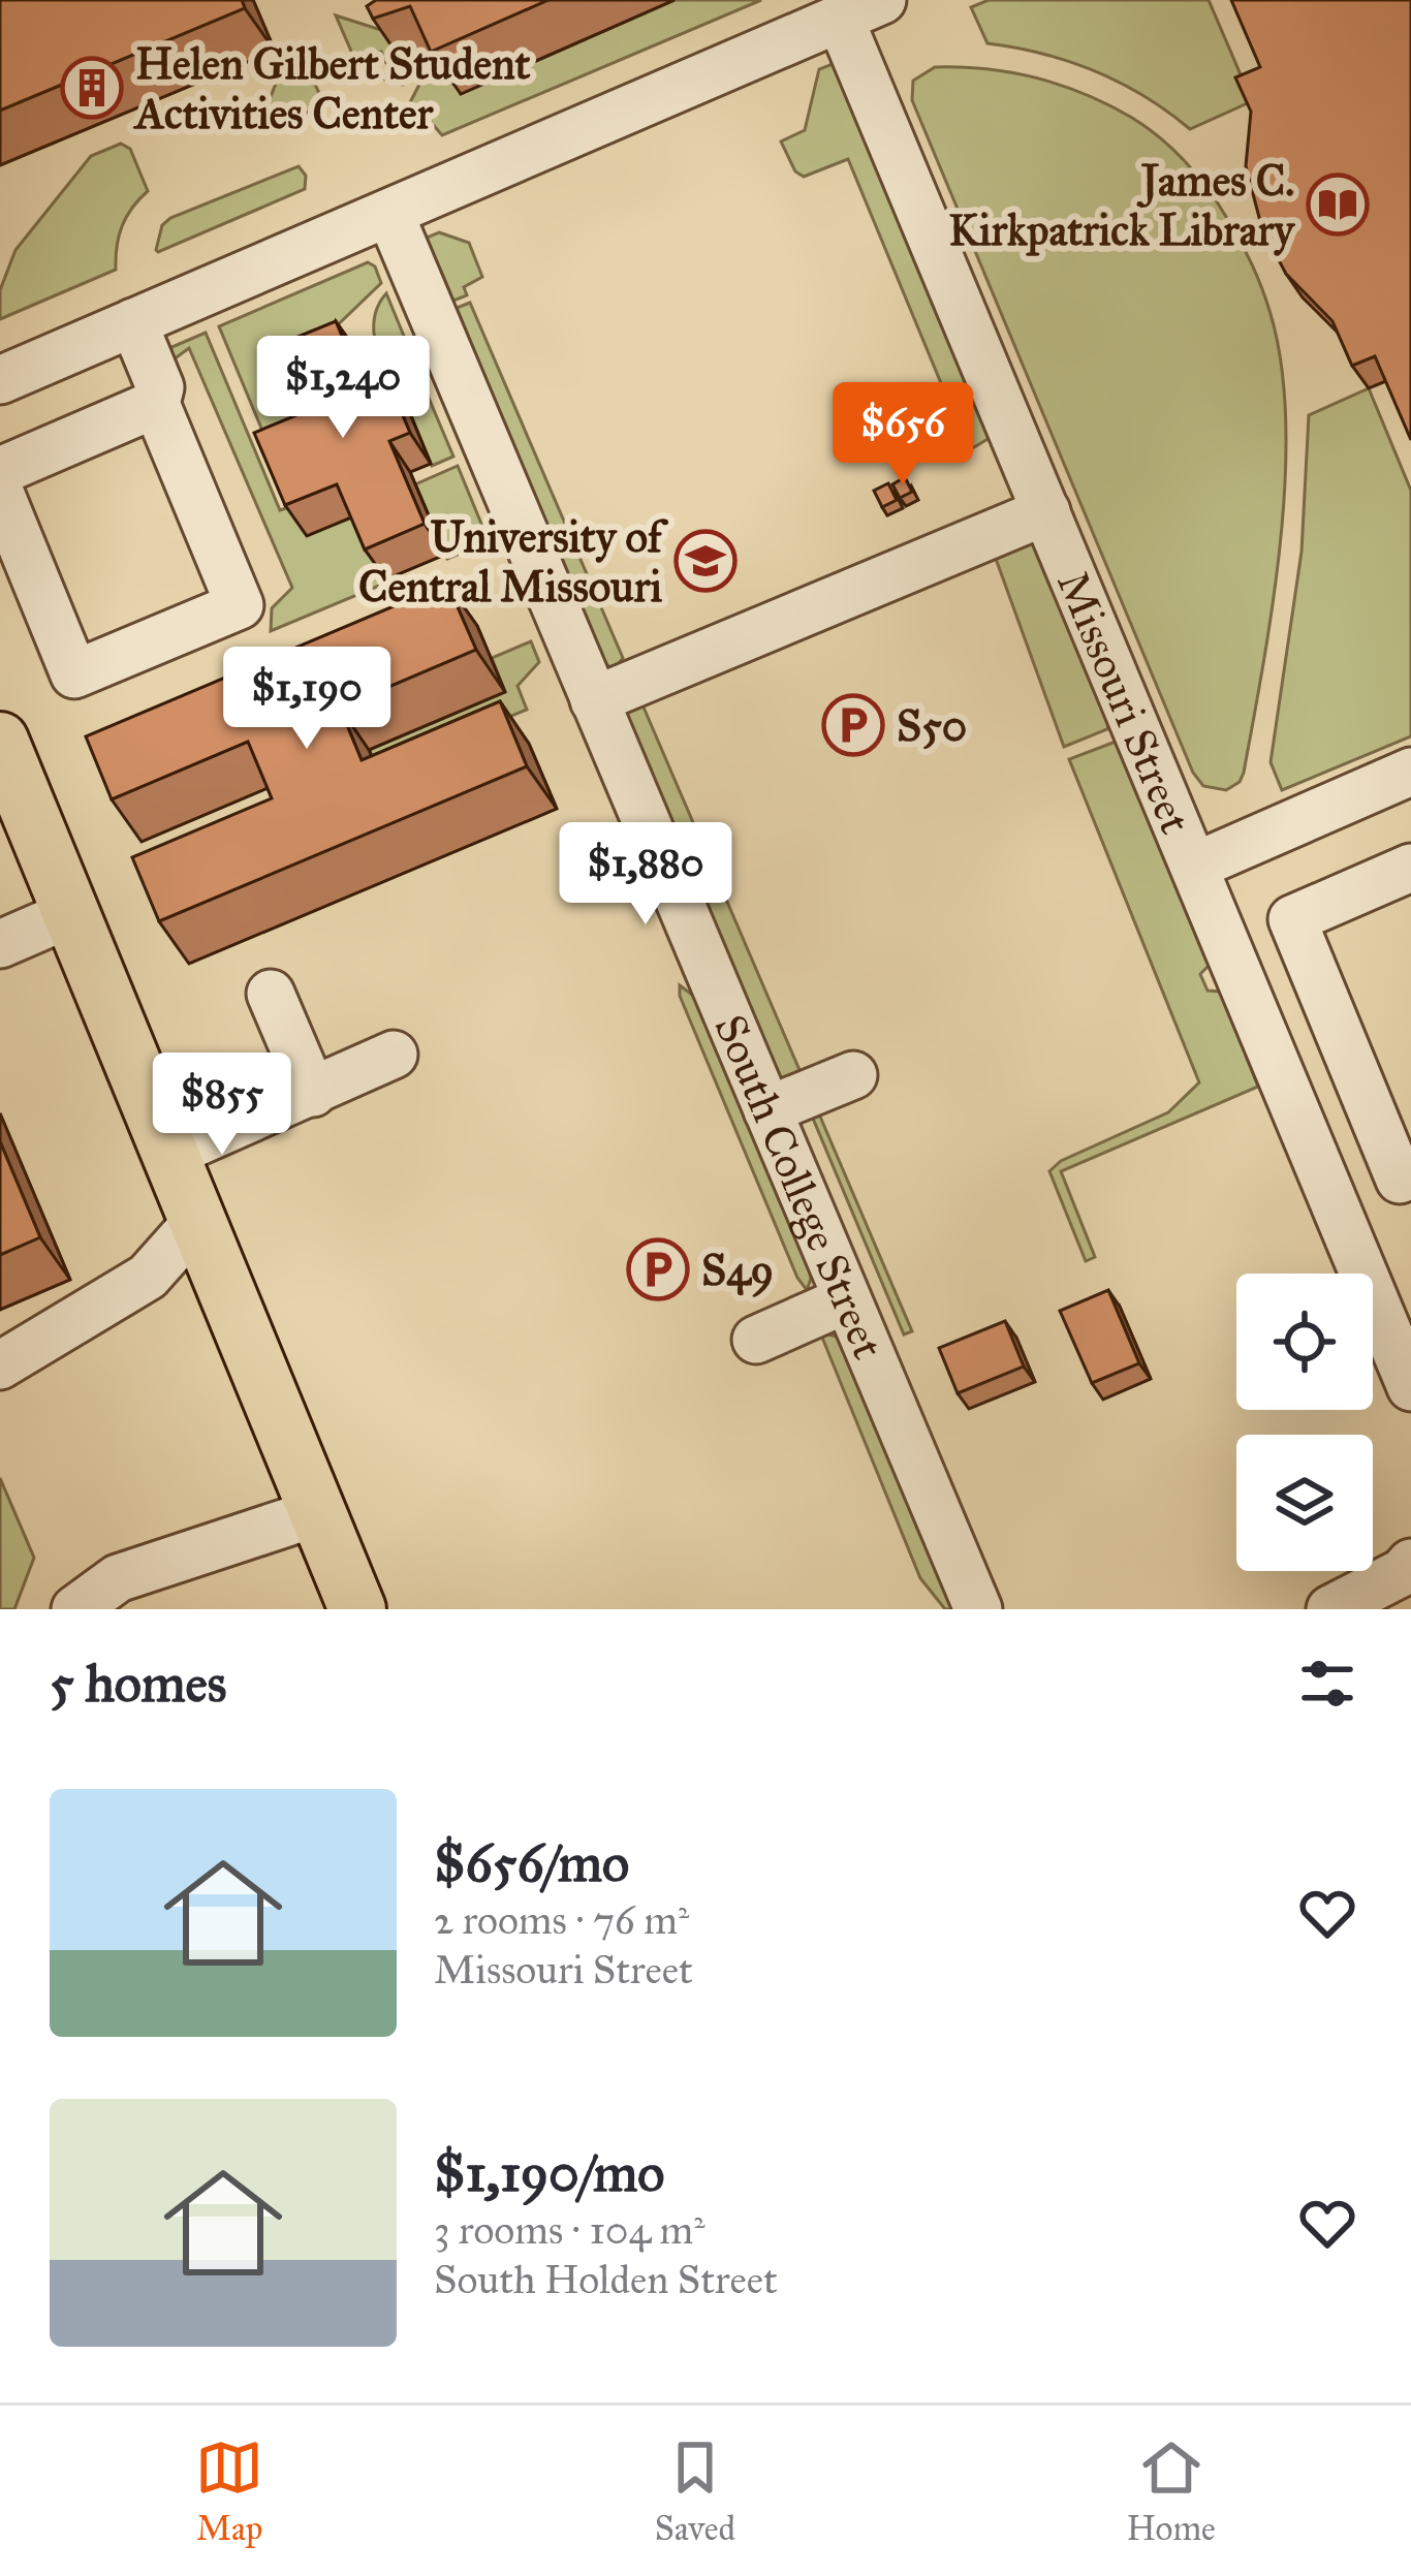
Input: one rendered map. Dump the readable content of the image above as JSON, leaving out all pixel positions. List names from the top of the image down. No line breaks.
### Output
{"streets":{"street":["Missouri Street","South College Street"]},"places":{"building":["Helen Gilbert Student Activities Center"],"library":["James C. Kirkpatrick Library"],"school or university":["University of Central Missouri"],"parking":["S50","S49"]},"page":{"price":["$1,240","$656","$1,190","$1,880","$855"],"heading":"5 homes","list":[{"name":"$656/mo","note":"2 rooms · 76 m² · Missouri Street"},{"name":"$1,190/mo","note":"3 rooms · 104 m² · South Holden Street"}],"tabs":["Map","Saved","Home"]}}
